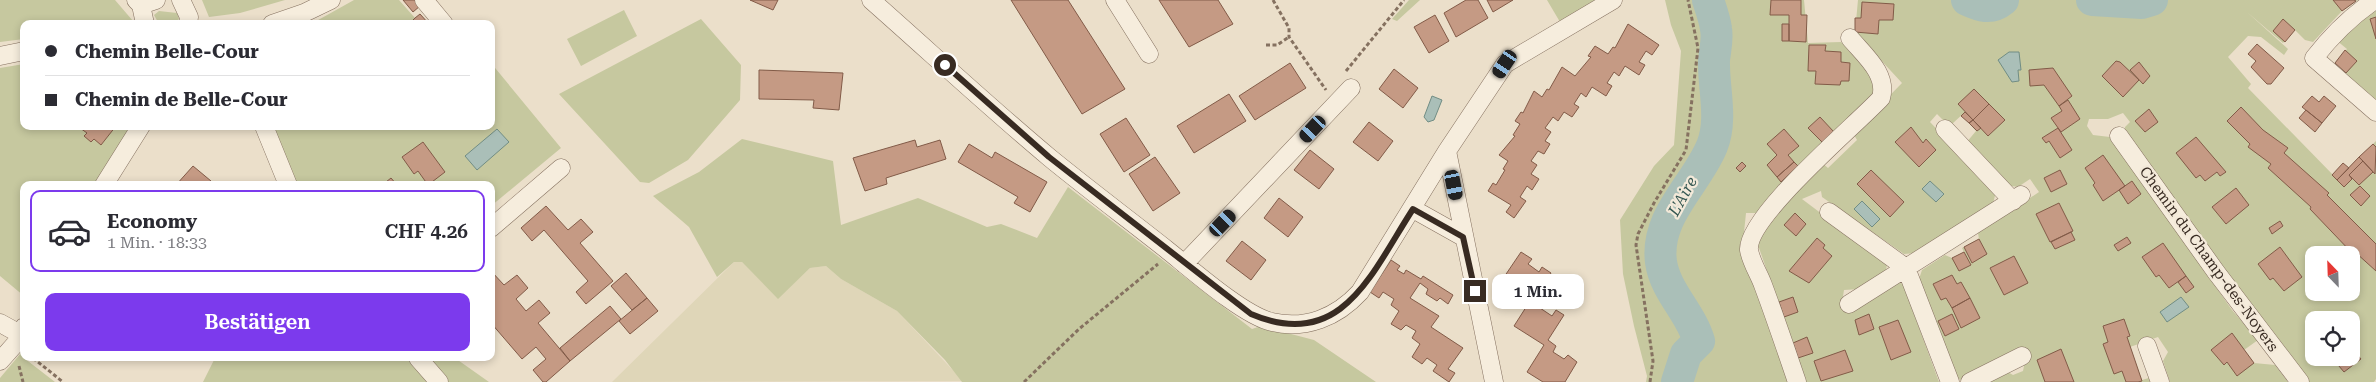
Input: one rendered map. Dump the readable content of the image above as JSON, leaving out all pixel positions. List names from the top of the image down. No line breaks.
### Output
{"streets":{"street":["Chemin du Champ-des-Noyers"]},"water":["L'Aire"],"north":"top left","page":{"banner":["Chemin Belle-Cour","Chemin de Belle-Cour"],"list":[{"name":"Economy","note":"1 Min. · 18:33","value":"CHF 4.26"}],"bubble":"1 Min.","buttons":"Bestätigen"}}
